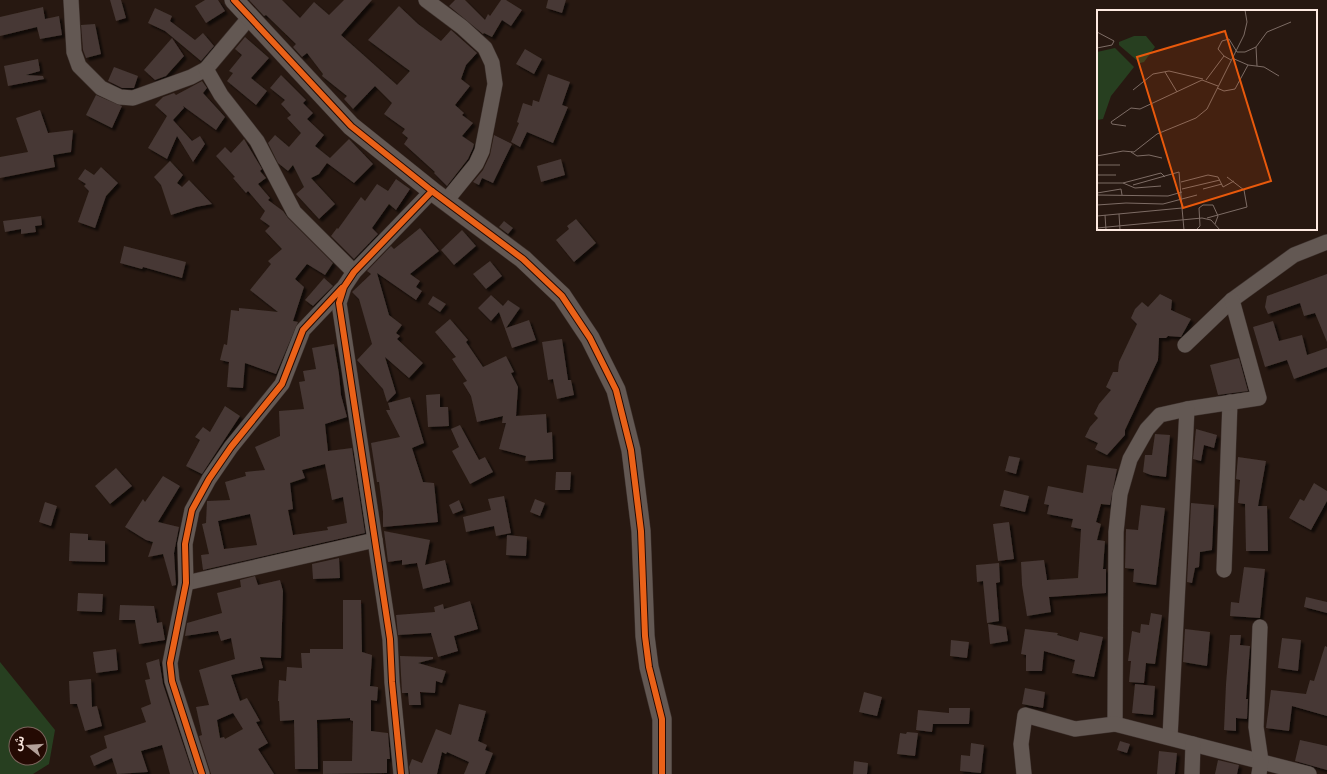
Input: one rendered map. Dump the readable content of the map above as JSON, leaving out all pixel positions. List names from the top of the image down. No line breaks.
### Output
{"north":"left"}
